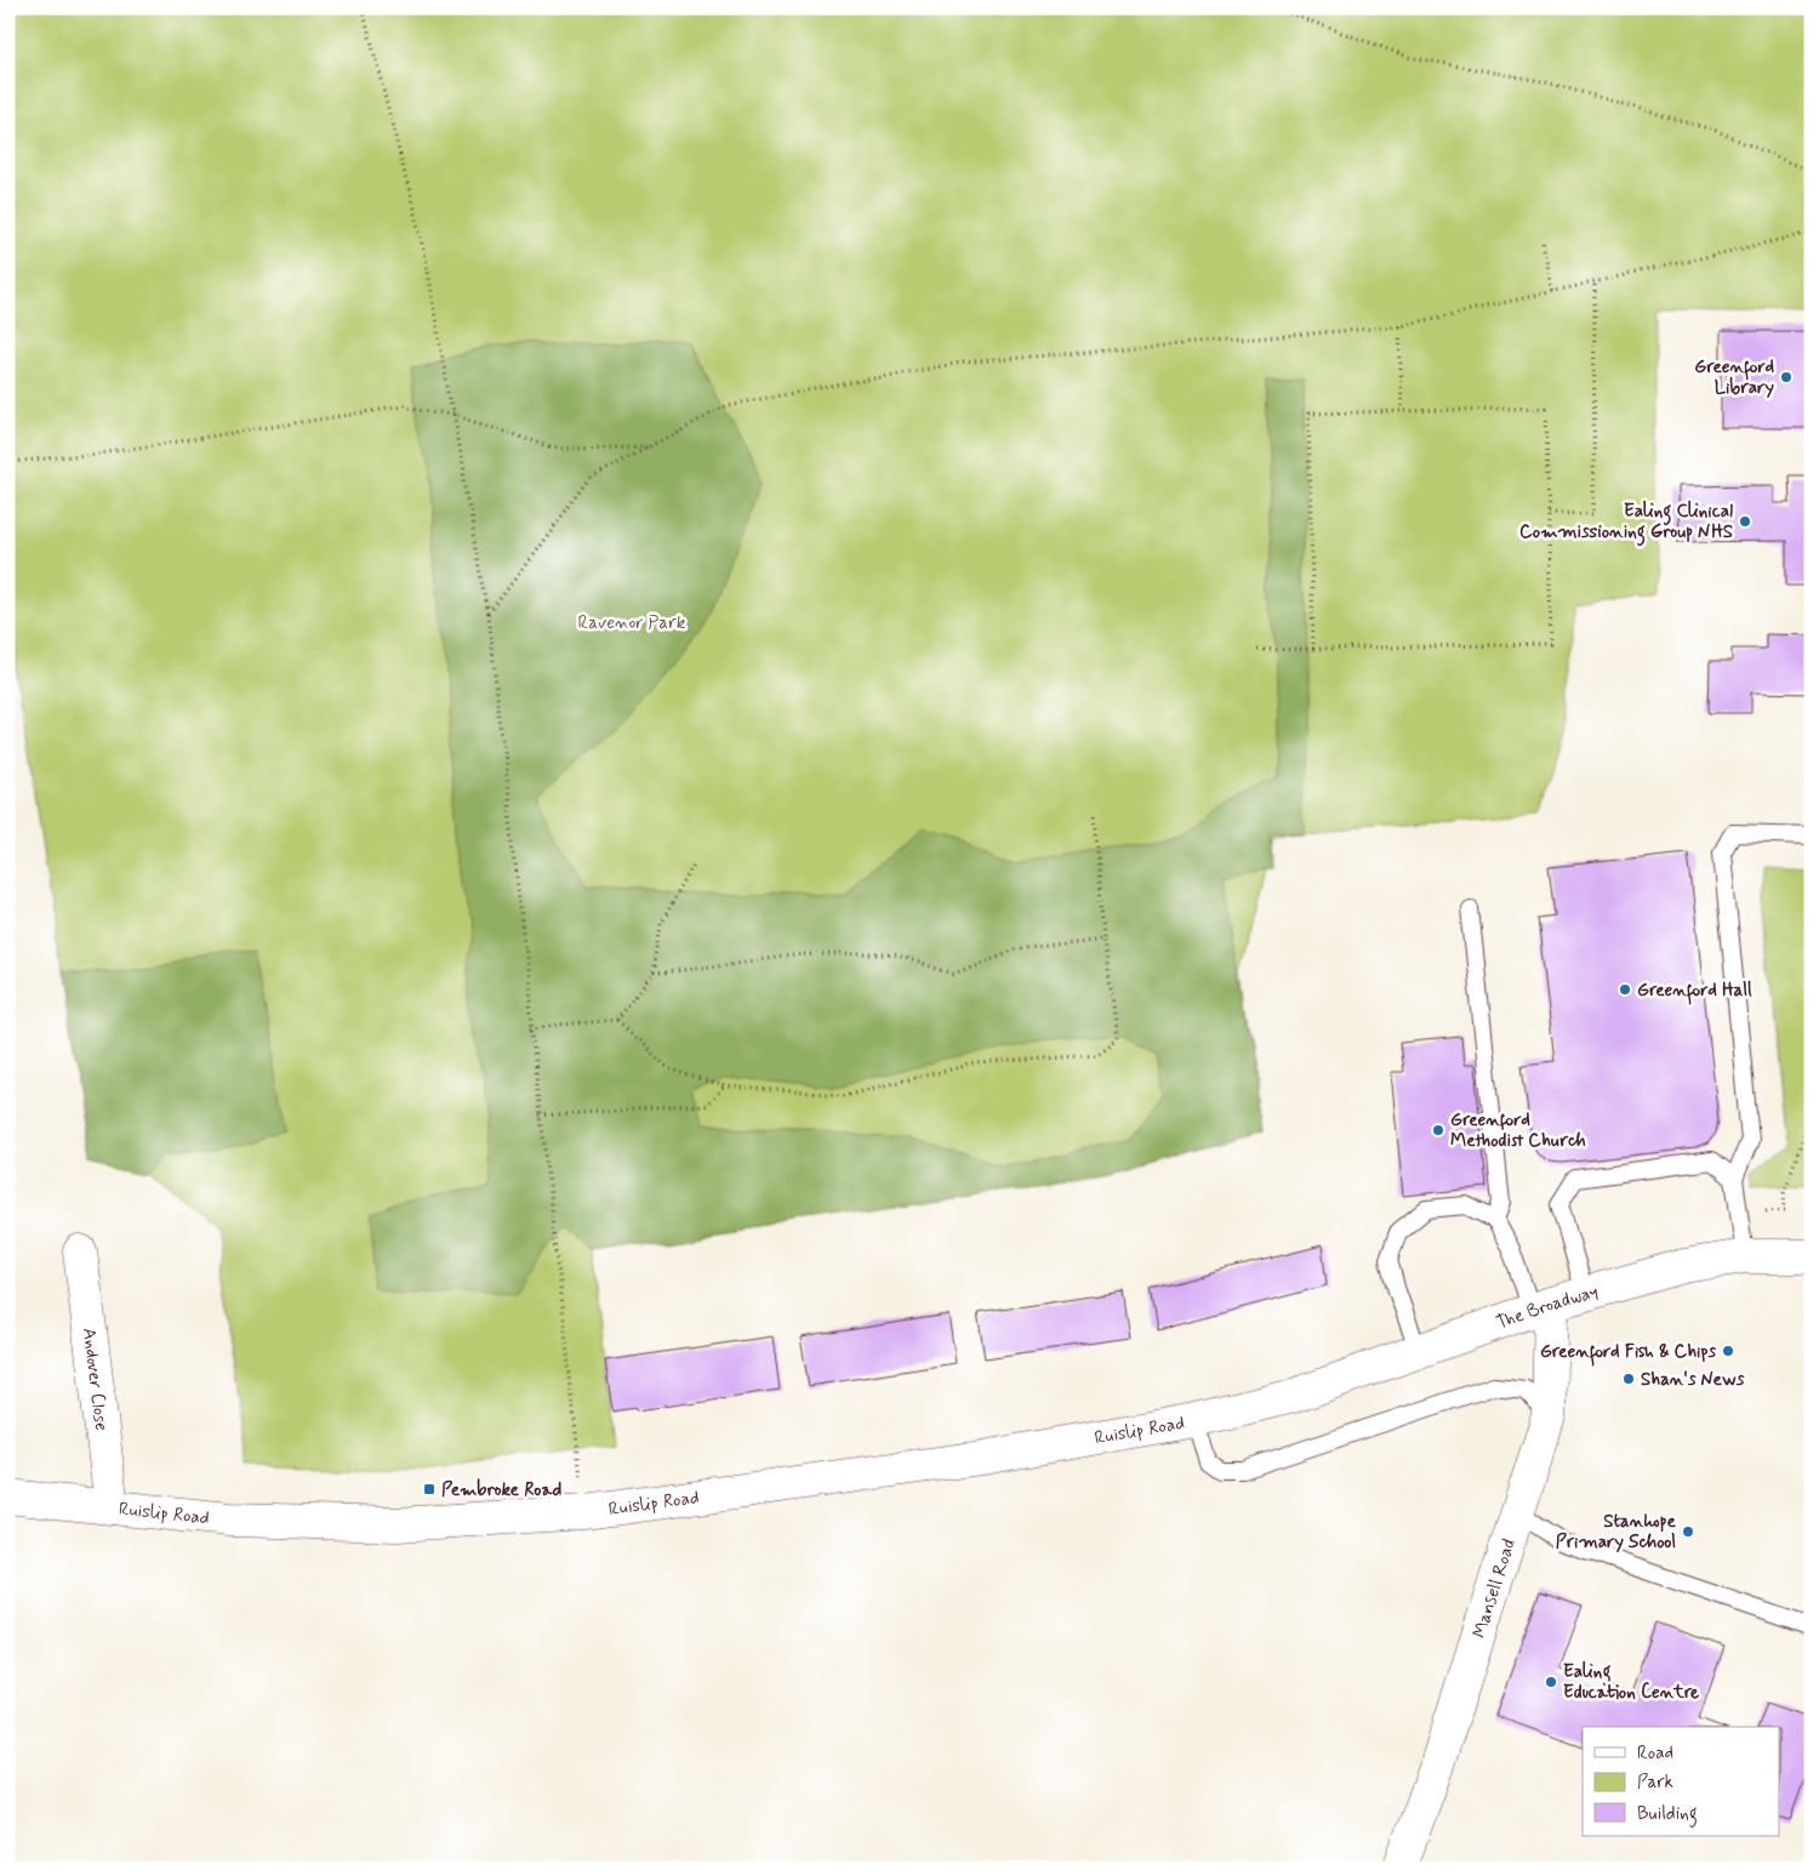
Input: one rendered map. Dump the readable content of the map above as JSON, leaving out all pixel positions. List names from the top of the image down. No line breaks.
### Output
{"streets":{"main road":["The Broadway","Andover Close","Ruislip Road","Mansell Road"]},"crossings":[["The Broadway","Ruislip Road"],["The Broadway","Mansell Road"],["Andover Close","Ruislip Road"]],"parks":["Ravenor Park"],"places":{"other":["Greenford Library","Ealing Clinical Commissioning Group NHS","Greenford Hall","Greenford Methodist Church","Greenford Fish & Chips","Shan's News","Stanhope Primary School","Ealing Education Centre"],"transit":["Pembroke Road"]},"legend":["Road","Park","Building"]}
